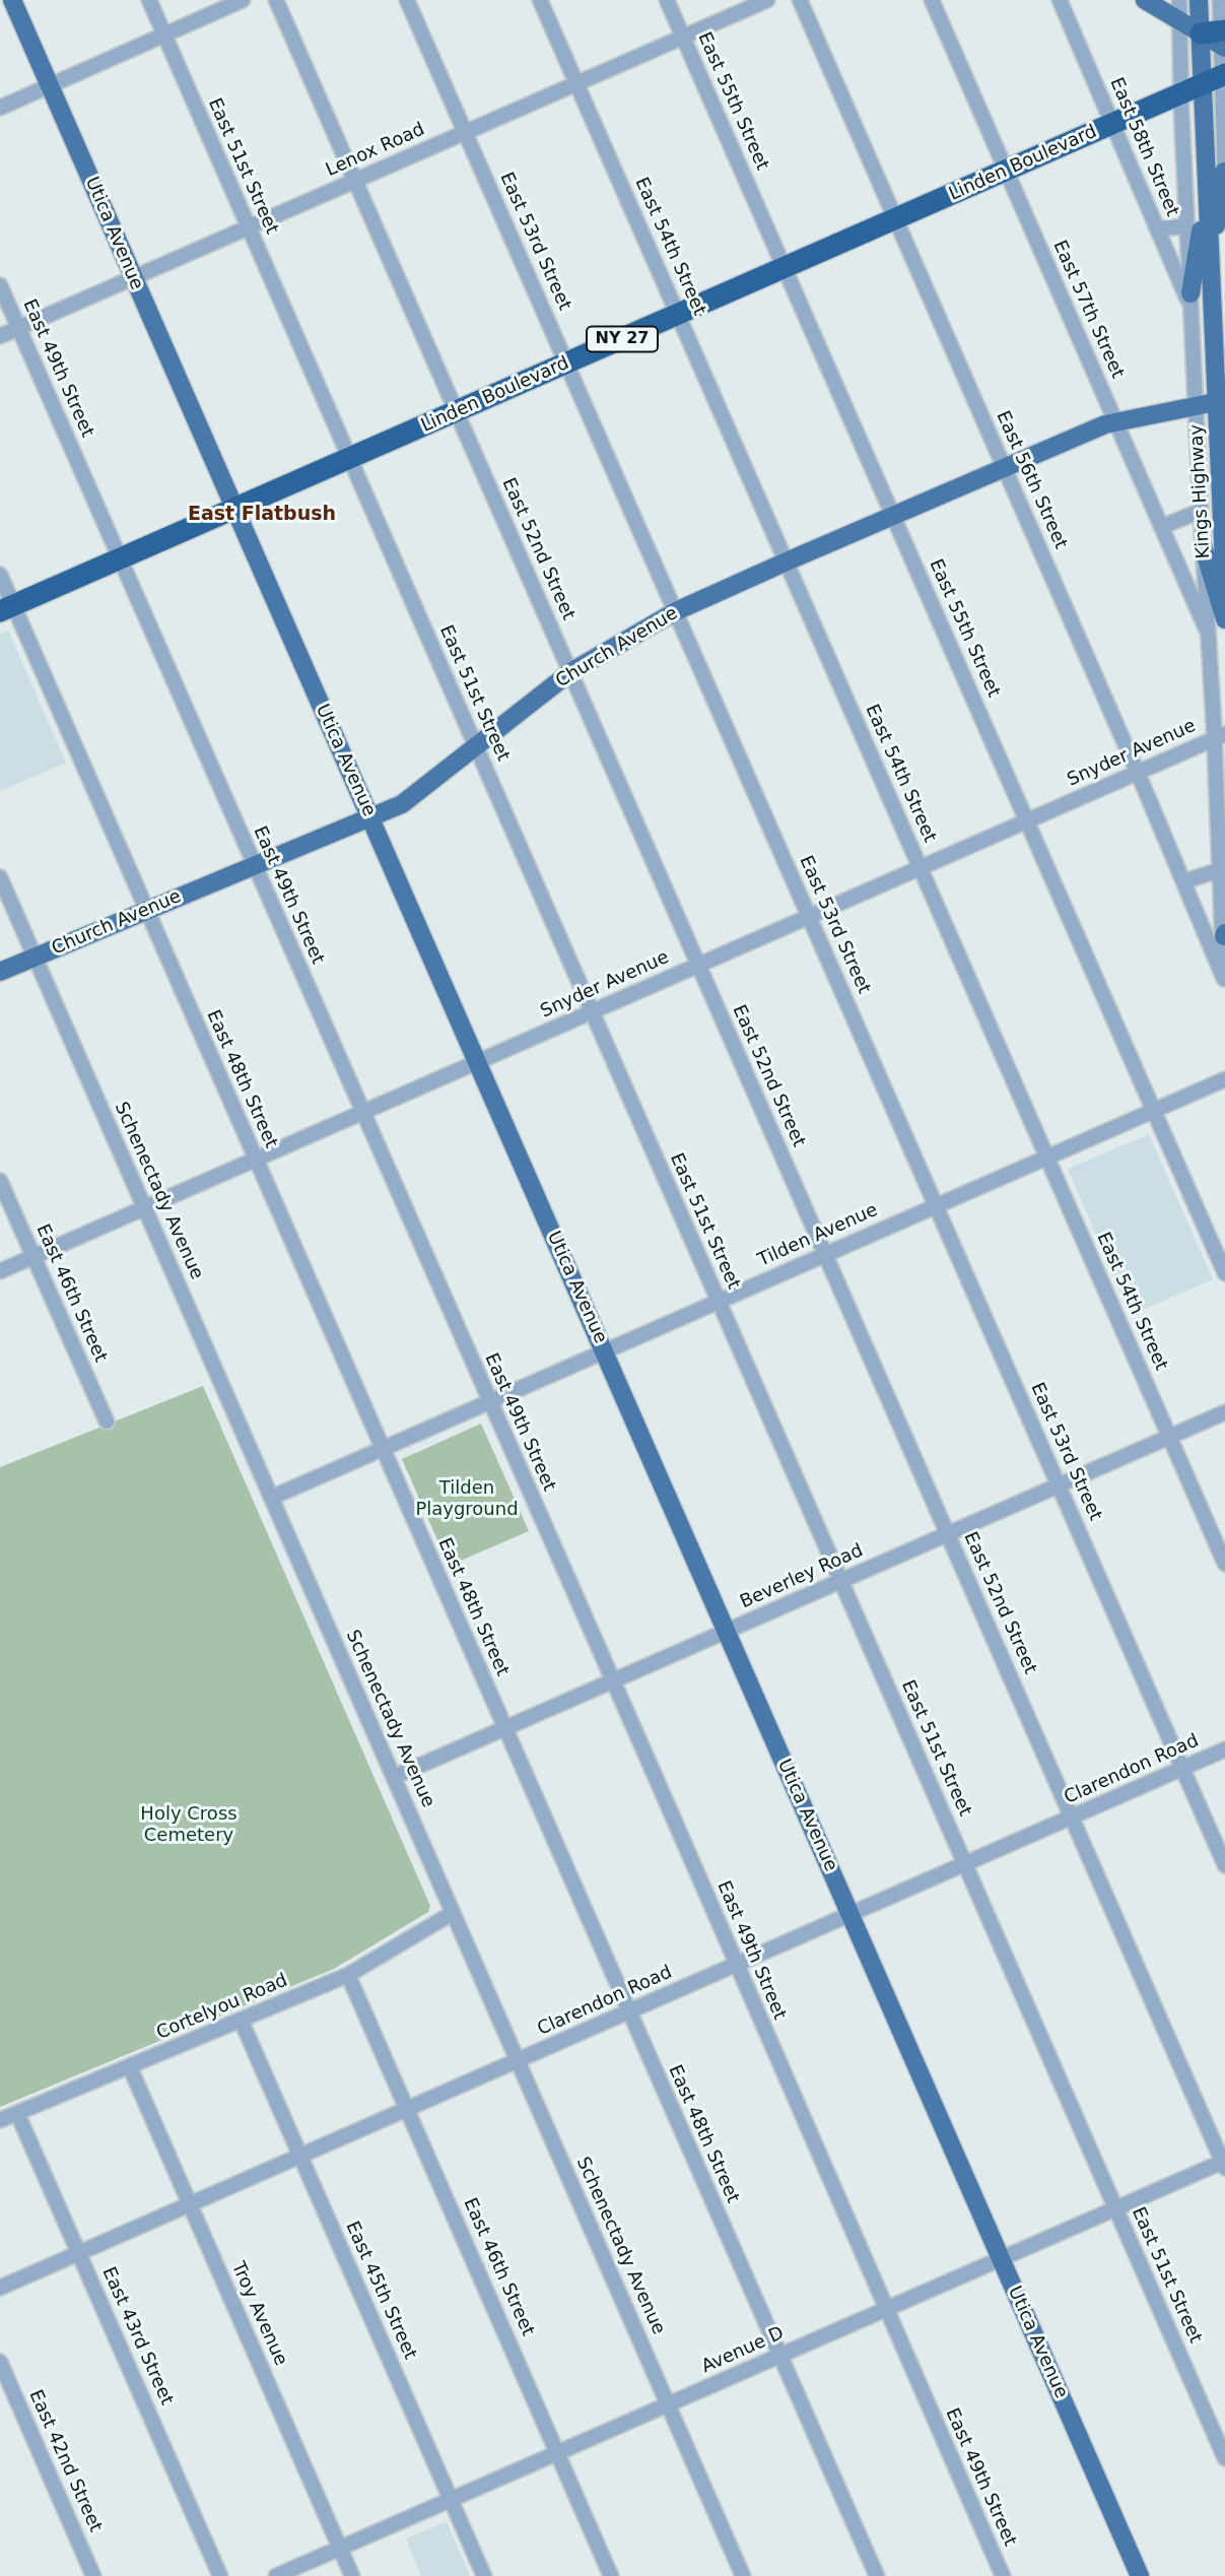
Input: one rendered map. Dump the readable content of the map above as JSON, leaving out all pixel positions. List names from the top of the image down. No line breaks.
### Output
{"streets":{"highway":["Linden Boulevard","NY 27"],"main road":["Utica Avenue","Kings Highway","Church Avenue"],"street":["East 55th Street","East 58th Street","Lenox Road","East 51st Street","East 53rd Street","East 54th Street","East 57th Street","East 49th Street","East 56th Street","East 52nd Street","Snyder Avenue","East 48th Street","Schenectady Avenue","Tilden Avenue","East 46th Street","Beverley Road","Clarendon Road","Cortelyou Road","East 45th Street","Troy Avenue","East 43rd Street","Avenue D","East 42nd Street"]},"crossings":[["East 55th Street","Lenox Road"],["East 55th Street","Linden Boulevard"],["East 55th Street","Church Avenue"],["East 55th Street","Snyder Avenue"],["East 55th Street","Tilden Avenue"],["East 58th Street","Linden Boulevard"],["East 58th Street","Kings Highway"],["Lenox Road","East 51st Street"],["Lenox Road","Utica Avenue"],["Lenox Road","East 53rd Street"],["Lenox Road","East 54th Street"],["Lenox Road","East 49th Street"],["Lenox Road","East 52nd Street"],["Linden Boulevard","East 51st Street"],["Linden Boulevard","Utica Avenue"],["Linden Boulevard","East 53rd Street"],["Linden Boulevard","East 54th Street"],["Linden Boulevard","East 57th Street"],["Linden Boulevard","East 49th Street"],["Linden Boulevard","East 56th Street"],["Linden Boulevard","Kings Highway"],["Linden Boulevard","East 52nd Street"],["Linden Boulevard","East 48th Street"],["East 51st Street","Church Avenue"],["East 51st Street","Snyder Avenue"],["East 51st Street","Tilden Avenue"],["East 51st Street","Beverley Road"],["East 51st Street","Clarendon Road"],["East 51st Street","Avenue D"],["Utica Avenue","Church Avenue"],["Utica Avenue","Snyder Avenue"],["Utica Avenue","Tilden Avenue"],["Utica Avenue","Beverley Road"],["Utica Avenue","Clarendon Road"],["Utica Avenue","Avenue D"],["East 53rd Street","Church Avenue"],["East 53rd Street","Snyder Avenue"],["East 53rd Street","Tilden Avenue"],["East 53rd Street","Beverley Road"],["East 53rd Street","Clarendon Road"],["East 54th Street","Church Avenue"],["East 54th Street","Snyder Avenue"],["East 54th Street","Tilden Avenue"],["East 54th Street","Beverley Road"],["East 57th Street","Kings Highway"],["East 57th Street","Church Avenue"],["East 49th Street","Church Avenue"],["East 49th Street","Snyder Avenue"],["East 49th Street","Tilden Avenue"],["East 49th Street","Beverley Road"],["East 49th Street","Clarendon Road"],["East 49th Street","Avenue D"],["East 56th Street","Kings Highway"],["East 56th Street","Church Avenue"],["East 56th Street","Snyder Avenue"],["Kings Highway","Church Avenue"],["Kings Highway","Snyder Avenue"],["East 52nd Street","Church Avenue"],["East 52nd Street","Snyder Avenue"],["East 52nd Street","Tilden Avenue"],["East 52nd Street","Beverley Road"],["East 52nd Street","Clarendon Road"],["East 52nd Street","Avenue D"],["Church Avenue","East 48th Street"],["Church Avenue","Schenectady Avenue"],["Snyder Avenue","East 48th Street"],["Snyder Avenue","Schenectady Avenue"],["Snyder Avenue","East 46th Street"],["East 48th Street","Tilden Avenue"],["East 48th Street","Beverley Road"],["East 48th Street","Clarendon Road"],["East 48th Street","Avenue D"],["Schenectady Avenue","Tilden Avenue"],["Schenectady Avenue","Beverley Road"],["Schenectady Avenue","Clarendon Road"],["Schenectady Avenue","Cortelyou Road"],["Schenectady Avenue","Avenue D"],["East 46th Street","Clarendon Road"],["East 46th Street","Cortelyou Road"],["East 46th Street","Avenue D"],["Clarendon Road","East 45th Street"],["Clarendon Road","Troy Avenue"],["Clarendon Road","East 43rd Street"],["Cortelyou Road","East 45th Street"],["Cortelyou Road","Troy Avenue"],["Cortelyou Road","East 43rd Street"],["East 45th Street","Avenue D"],["Troy Avenue","Avenue D"]],"districts":["East Flatbush"],"parks":["Tilden Playground","Holy Cross Cemetery"]}
